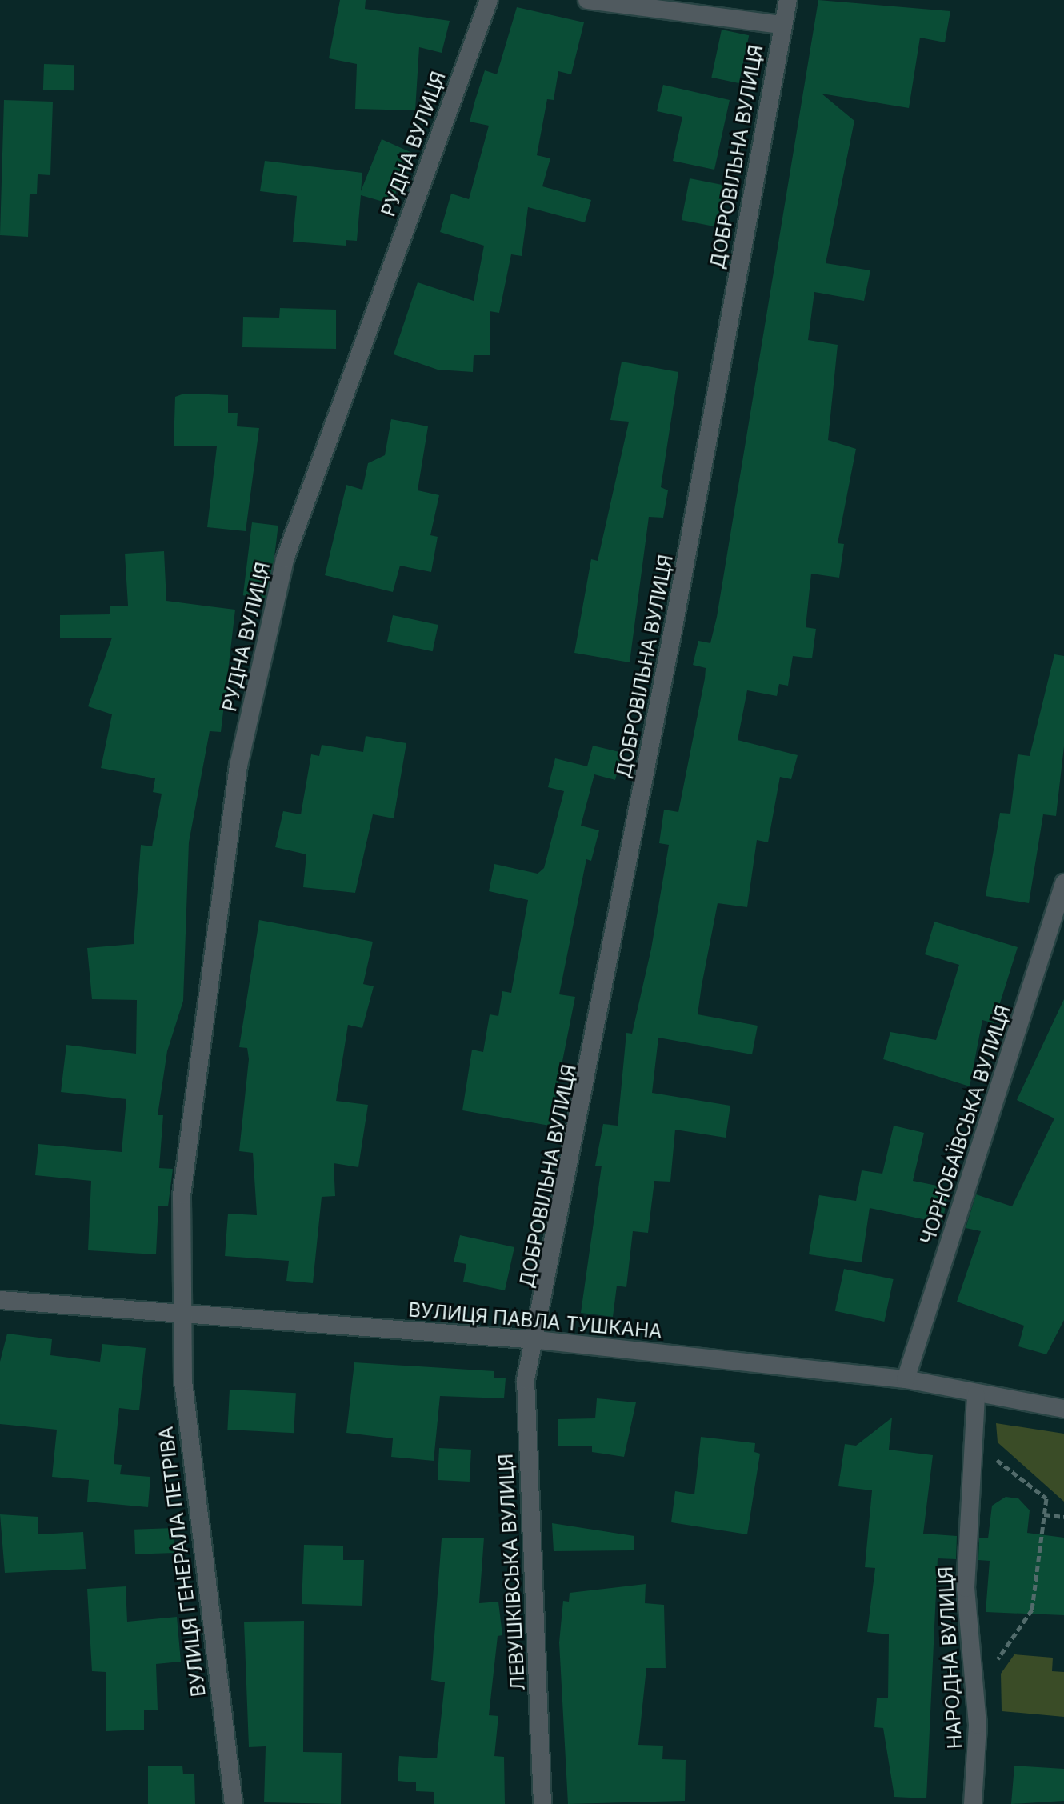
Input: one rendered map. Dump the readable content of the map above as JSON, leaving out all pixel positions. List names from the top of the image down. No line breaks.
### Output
{"streets":{"street":["РУДНА ВУЛИЦЯ","ДОБРОВІЛЬНА ВУЛИЦЯ","ЧОРНОБАЇВСЬКА ВУЛИЦЯ","ВУЛИЦЯ ПАВЛА ТУШКАНА","ВУЛИЦЯ ГЕНЕРАЛА ПЕТРІВА","ЛЕВУШКІВСЬКА ВУЛИЦЯ","НАРОДНА ВУЛИЦЯ"]},"crossings":[["РУДНА ВУЛИЦЯ","ВУЛИЦЯ ПАВЛА ТУШКАНА"],["РУДНА ВУЛИЦЯ","ВУЛИЦЯ ГЕНЕРАЛА ПЕТРІВА"],["ДОБРОВІЛЬНА ВУЛИЦЯ","ВУЛИЦЯ ПАВЛА ТУШКАНА"],["ДОБРОВІЛЬНА ВУЛИЦЯ","ЛЕВУШКІВСЬКА ВУЛИЦЯ"],["ЧОРНОБАЇВСЬКА ВУЛИЦЯ","ВУЛИЦЯ ПАВЛА ТУШКАНА"],["ВУЛИЦЯ ПАВЛА ТУШКАНА","ВУЛИЦЯ ГЕНЕРАЛА ПЕТРІВА"],["ВУЛИЦЯ ПАВЛА ТУШКАНА","ЛЕВУШКІВСЬКА ВУЛИЦЯ"],["ВУЛИЦЯ ПАВЛА ТУШКАНА","НАРОДНА ВУЛИЦЯ"]]}
